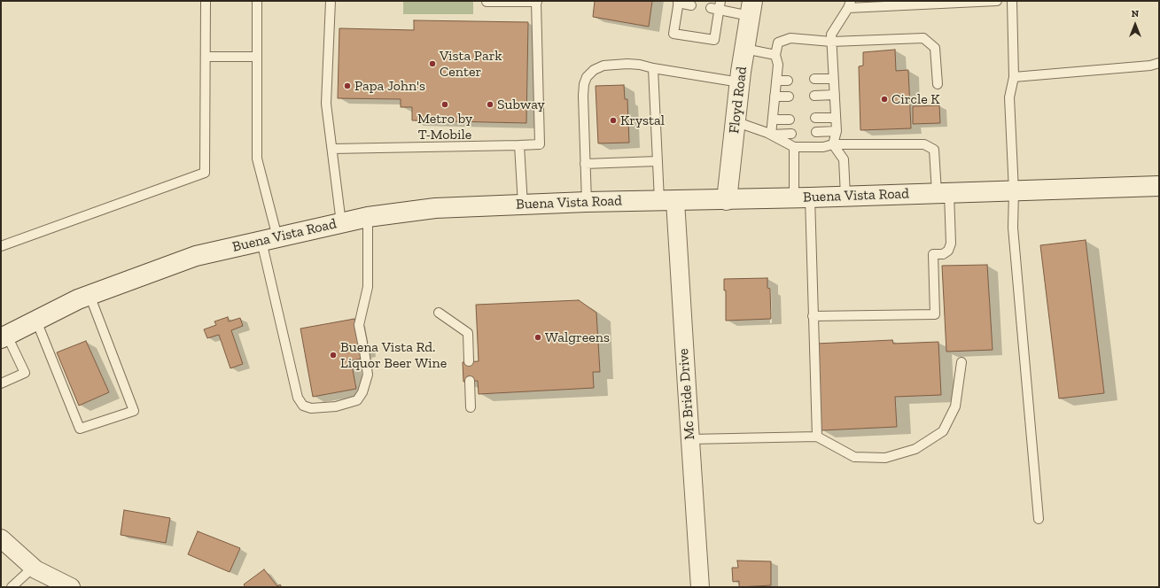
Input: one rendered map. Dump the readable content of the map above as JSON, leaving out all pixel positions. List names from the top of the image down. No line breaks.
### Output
{"streets":{"main road":["Floyd Road","Buena Vista Road"],"street":["Mc Bride Drive"]},"crossings":[["Floyd Road","Buena Vista Road"],["Buena Vista Road","Mc Bride Drive"]],"places":["Vista Park Center","Papa John's","Circle K","Metro by T-Mobile","Subway","Krystal","Walgreens","Buena Vista Rd. Liquor Beer Wine"],"north":"top"}
